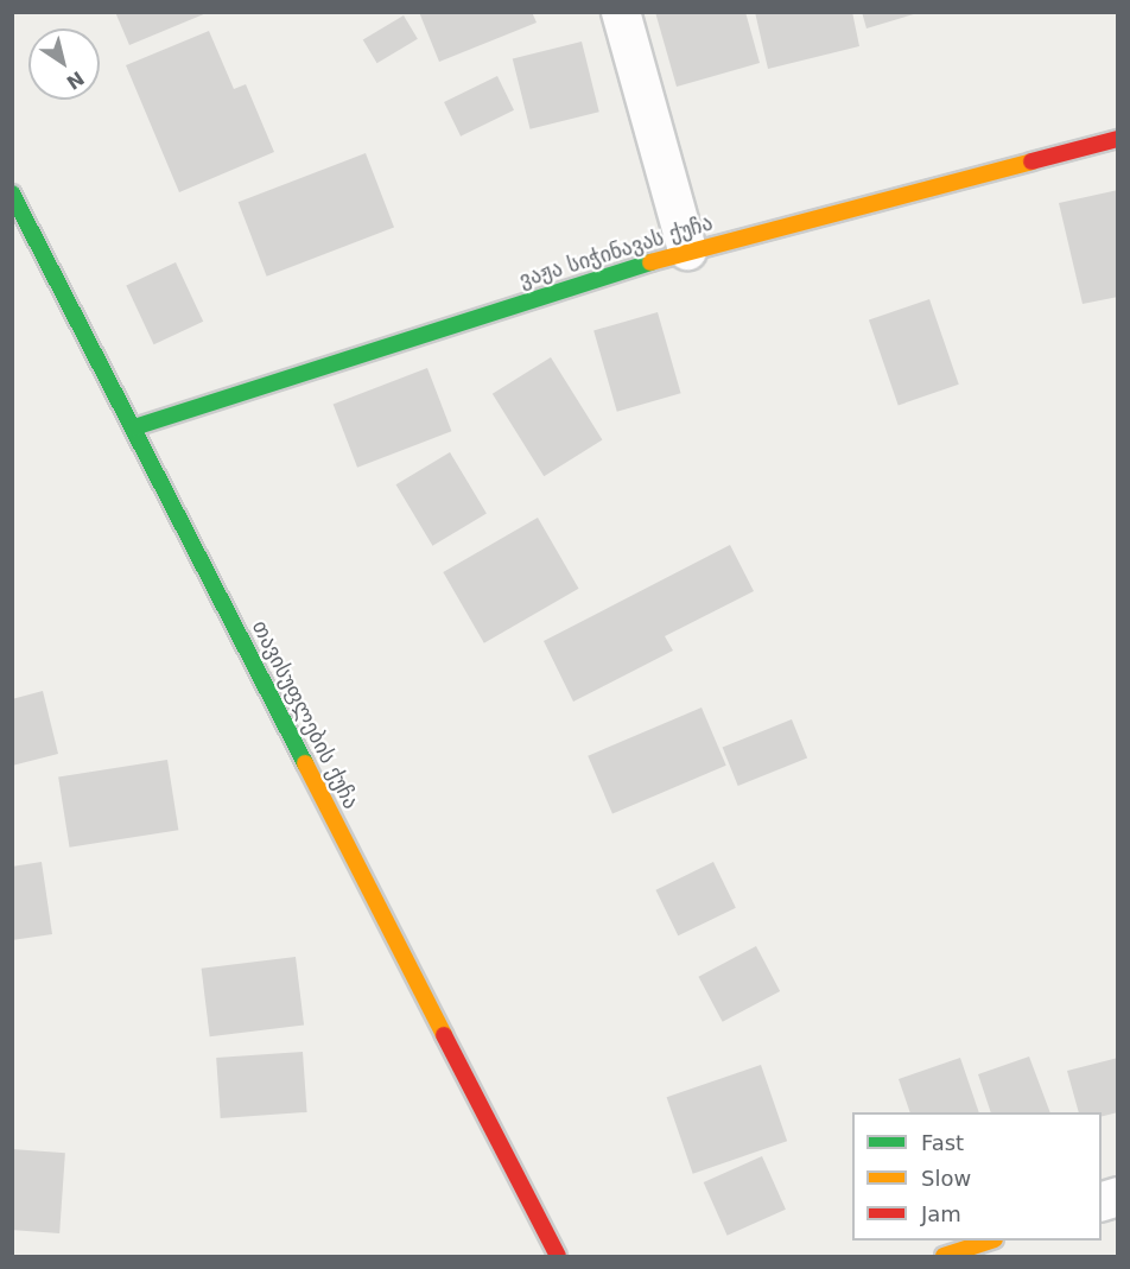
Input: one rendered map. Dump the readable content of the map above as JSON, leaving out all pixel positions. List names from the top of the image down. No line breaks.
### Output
{"streets":{"main road":["ვაჟა სიჭინავას ქუჩა","თავისუფლების ქუჩა"]},"crossings":[["ვაჟა სიჭინავას ქუჩა","თავისუფლების ქუჩა"]],"legend":["Fast","Slow","Jam"],"north":"bottom right"}
